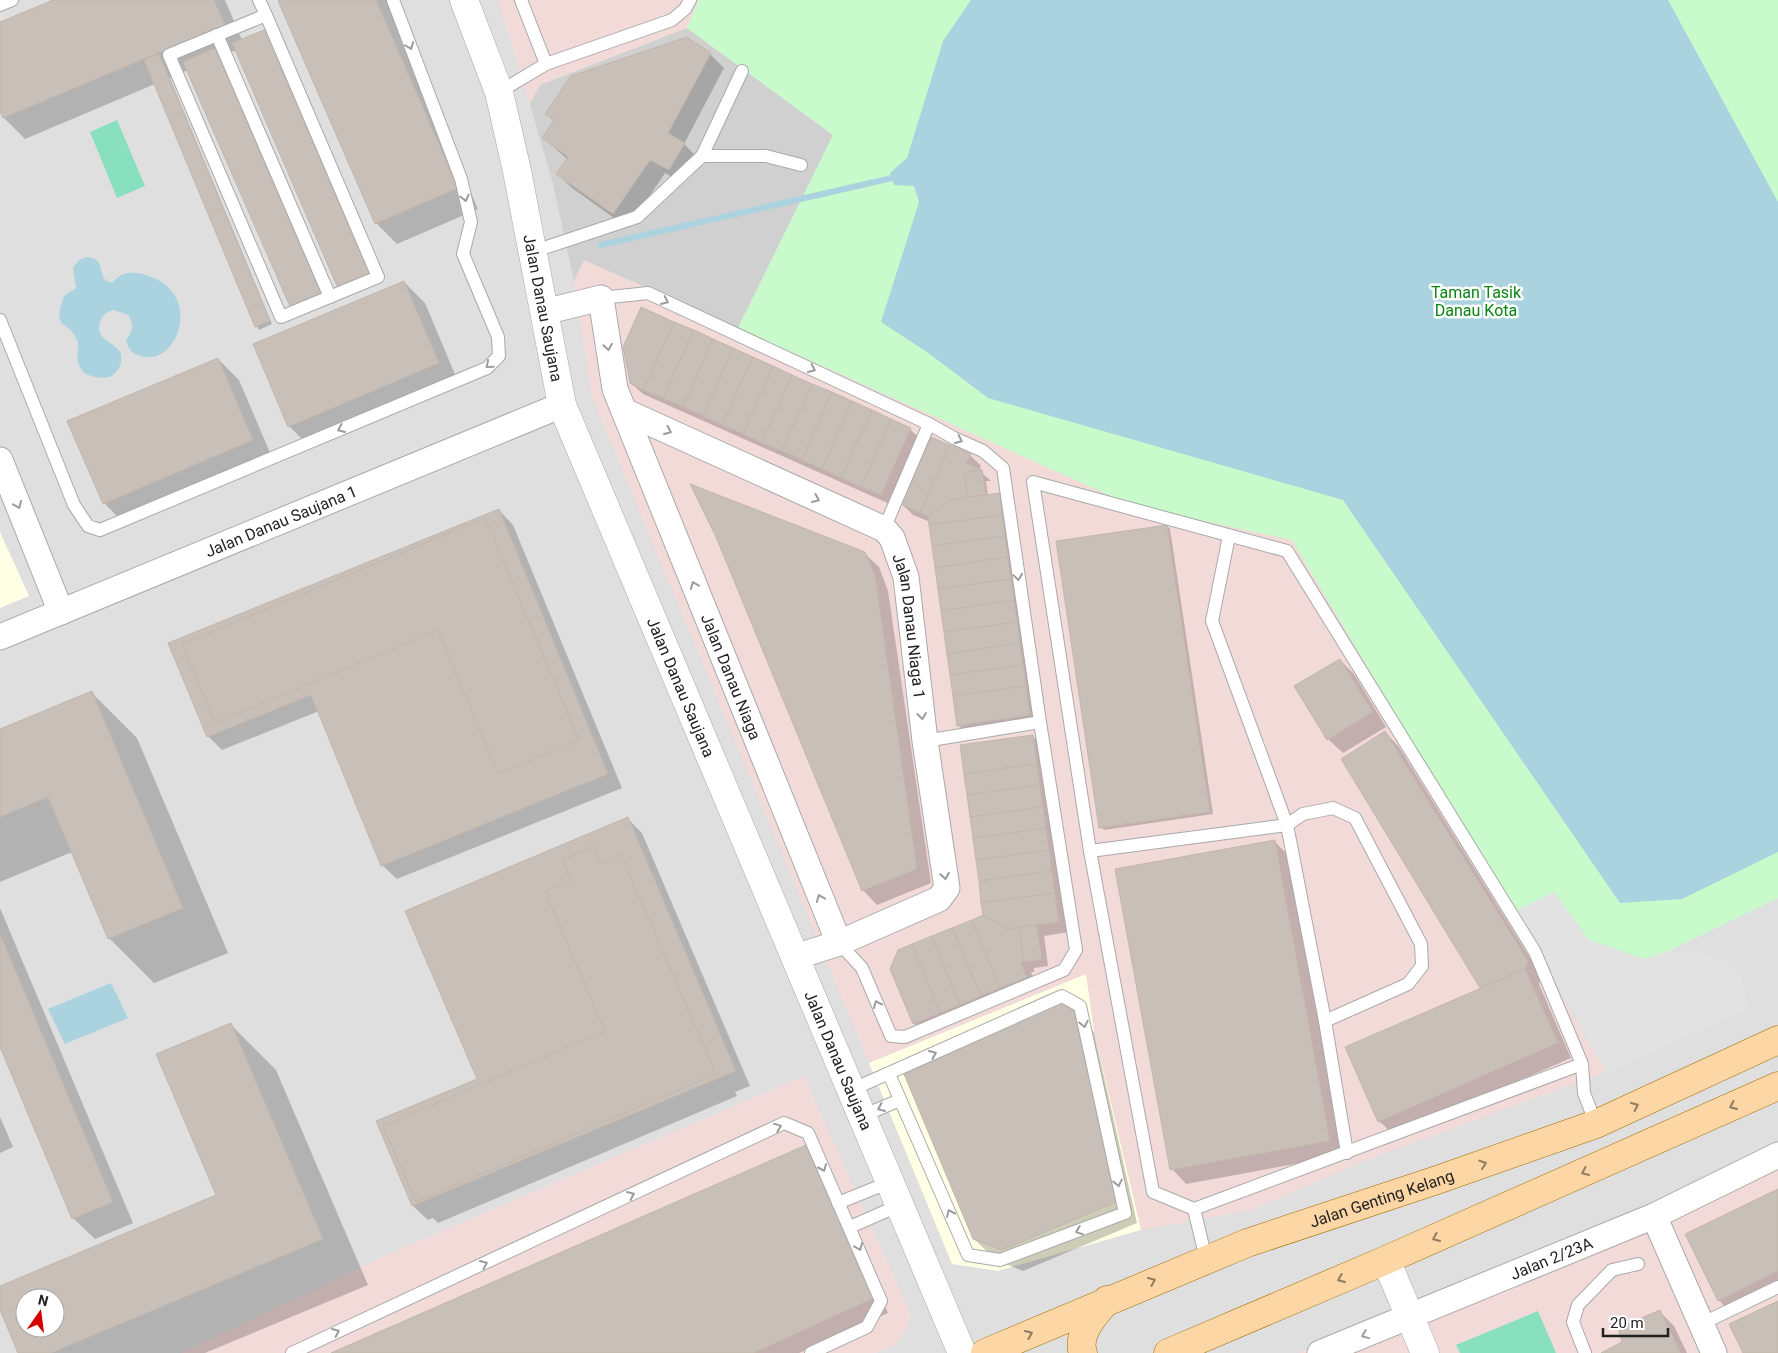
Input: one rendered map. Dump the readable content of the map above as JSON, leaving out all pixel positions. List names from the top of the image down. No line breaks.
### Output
{"streets":{"main road":["Jalan Genting Kelang"],"street":["Jalan Danau Saujana","Jalan Danau Saujana 1","Jalan Danau Niaga 1","Jalan Danau Niaga","Jalan 2/23A"]},"crossings":[["Jalan Danau Saujana","Jalan Danau Saujana 1"],["Jalan Danau Saujana","Jalan Danau Niaga 1"],["Jalan Danau Niaga 1","Jalan Danau Niaga"]],"one_way":["Jalan Danau Niaga 1"],"parks":["Taman Tasik Danau Kota"],"scale_bar":"20 m","north":"top"}
